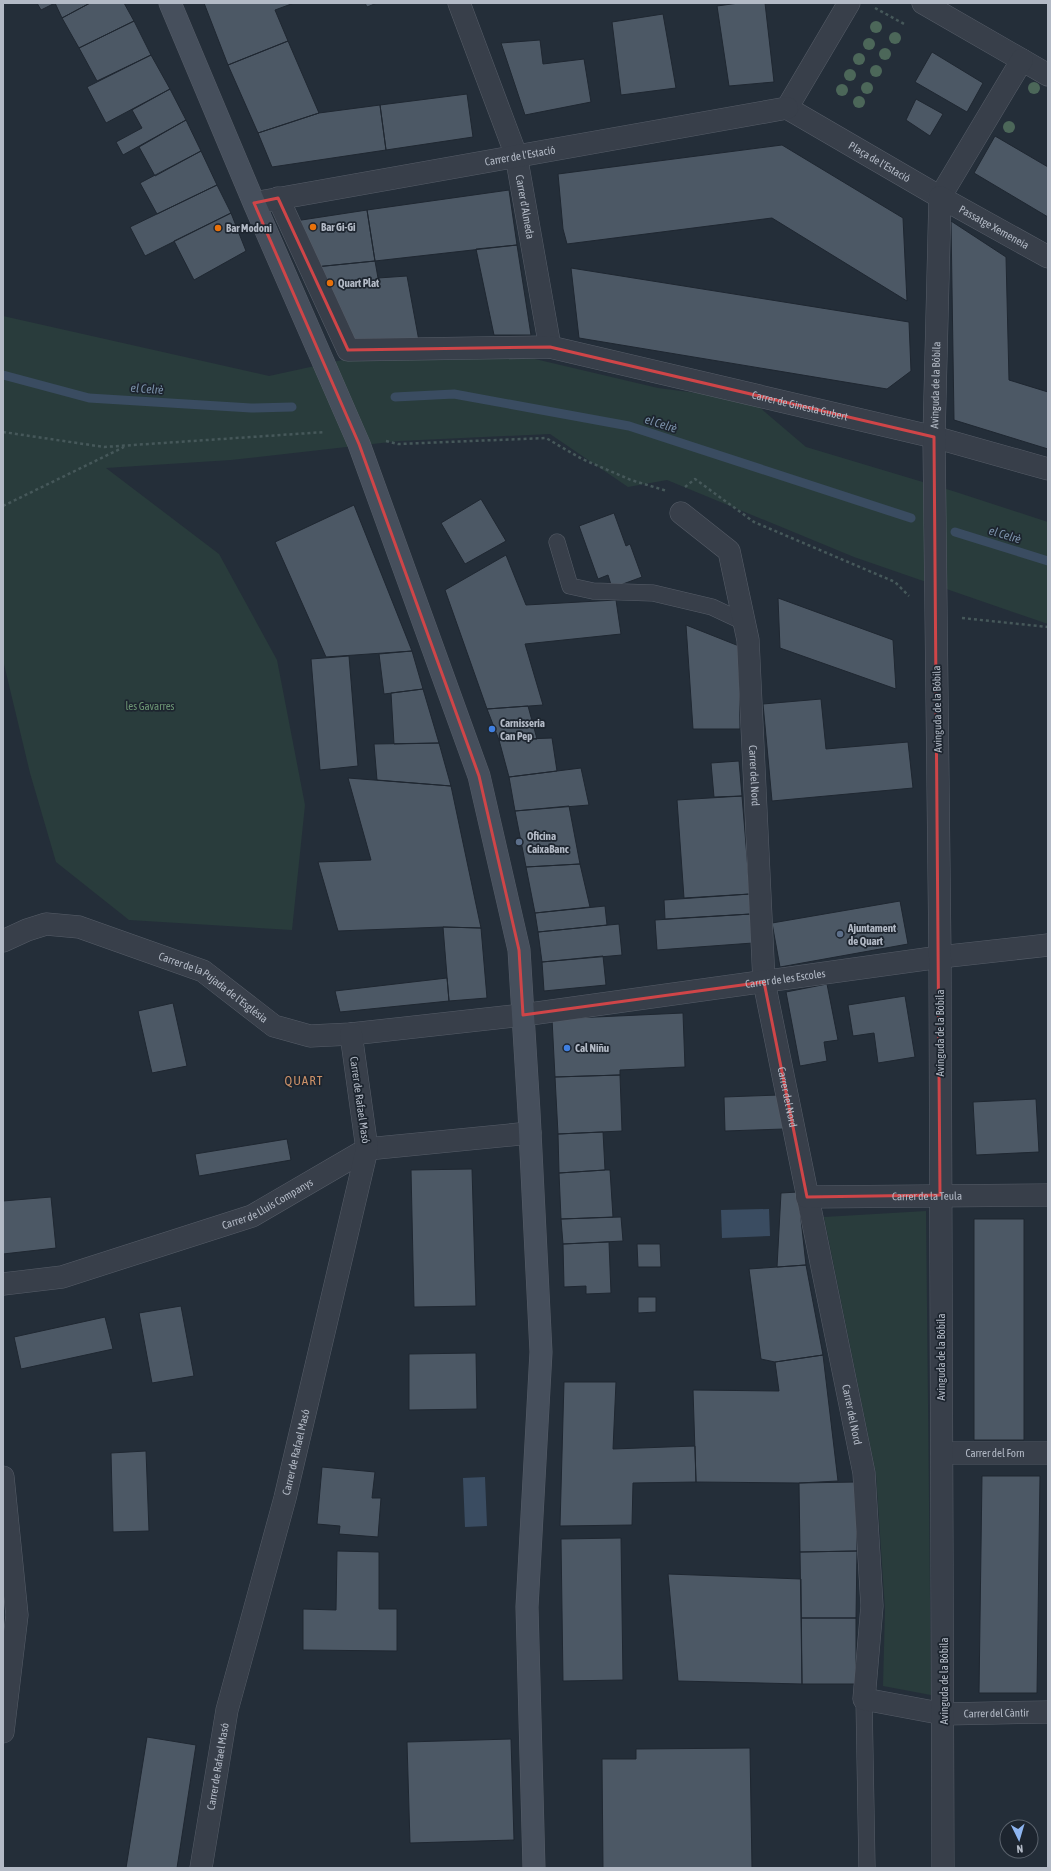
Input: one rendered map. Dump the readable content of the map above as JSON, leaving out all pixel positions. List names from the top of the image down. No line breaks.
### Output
{"streets":{"street":["Carrer de l'Estació","Plaça de l'Estació","Carrer d'Almeda","Passatge Xemeneia","Avinguda de la Bóbila","Carrer de Ginesta Gubert","Carrer del Nord","Carrer de les Escoles","Carrer de la Pujada de l'Església","Carrer de Rafael Masó","Carrer de la Teula","Carrer de Lluís Companys","Carrer del Forn","Carrer del Càntir"]},"crossings":[["Carrer de l'Estació","Plaça de l'Estació"],["Carrer de l'Estació","Carrer d'Almeda"],["Carrer de l'Estació","Carrer de Ginesta Gubert"],["Plaça de l'Estació","Passatge Xemeneia"],["Plaça de l'Estació","Avinguda de la Bóbila"],["Carrer d'Almeda","Carrer de Ginesta Gubert"],["Passatge Xemeneia","Avinguda de la Bóbila"],["Avinguda de la Bóbila","Carrer de Ginesta Gubert"],["Avinguda de la Bóbila","Carrer de les Escoles"],["Avinguda de la Bóbila","Carrer de la Teula"],["Avinguda de la Bóbila","Carrer del Forn"],["Avinguda de la Bóbila","Carrer del Càntir"],["Carrer del Nord","Carrer de les Escoles"],["Carrer del Nord","Carrer de la Teula"],["Carrer del Nord","Carrer del Càntir"],["Carrer de les Escoles","Carrer de la Pujada de l'Església"],["Carrer de la Pujada de l'Església","Carrer de Rafael Masó"],["Carrer de Rafael Masó","Carrer de Lluís Companys"]],"districts":["QUART"],"water":["el Celrè"],"parks":["les Gavarres"],"places":["Bar Gi-Gi","Bar Modoni","Quart Plat","Carnisseria Can Pep","Oficina CaixaBanc","Ajuntament de Quart","Cal Niñu"],"north":"bottom"}
